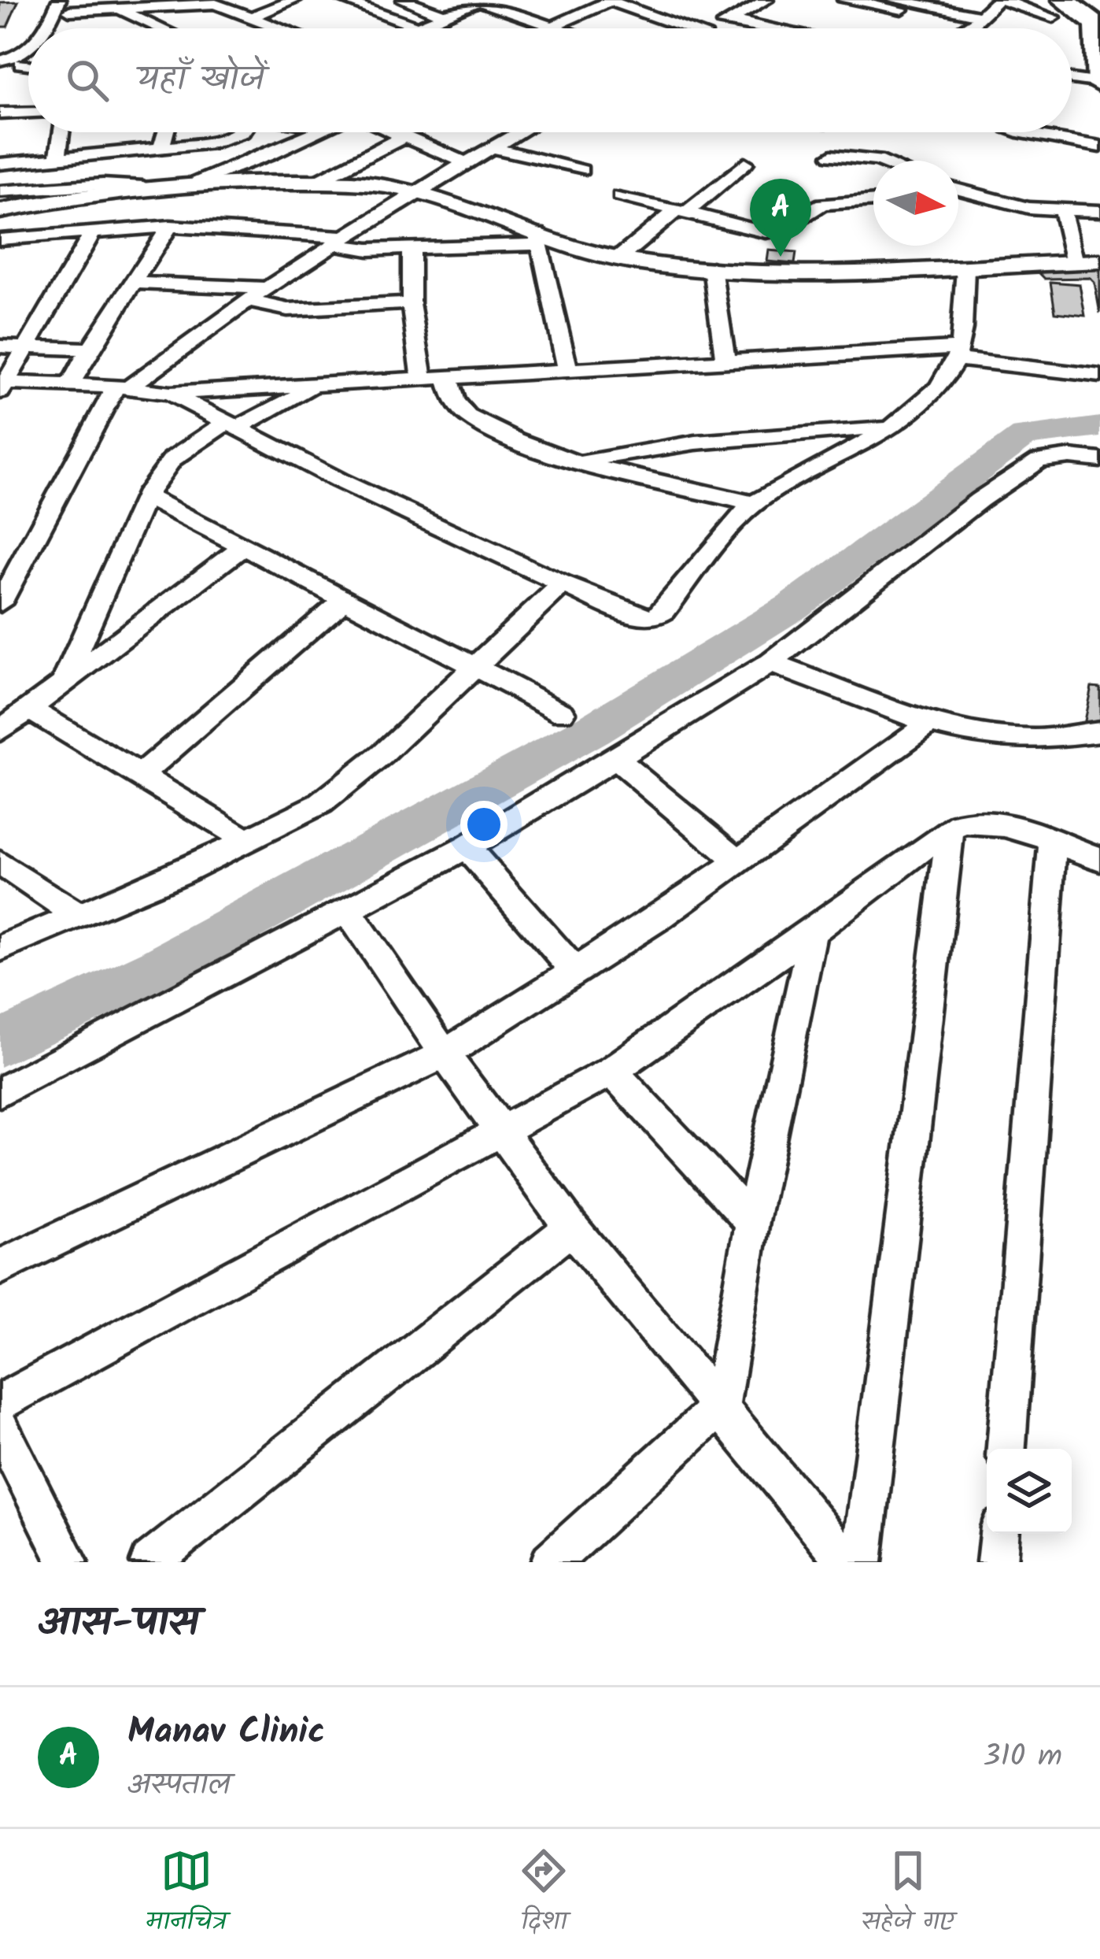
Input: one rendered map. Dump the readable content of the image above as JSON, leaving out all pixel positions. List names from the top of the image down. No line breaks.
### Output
{"north":"right","page":{"search":"यहाँ खोजें","pins":"A","heading":"आस-पास","list":[{"mark":"A","name":"Manav Clinic","note":"अस्पताल","value":"310 m"}],"nav":["मानचित्र","दिशा","सहेजे गए"]}}
